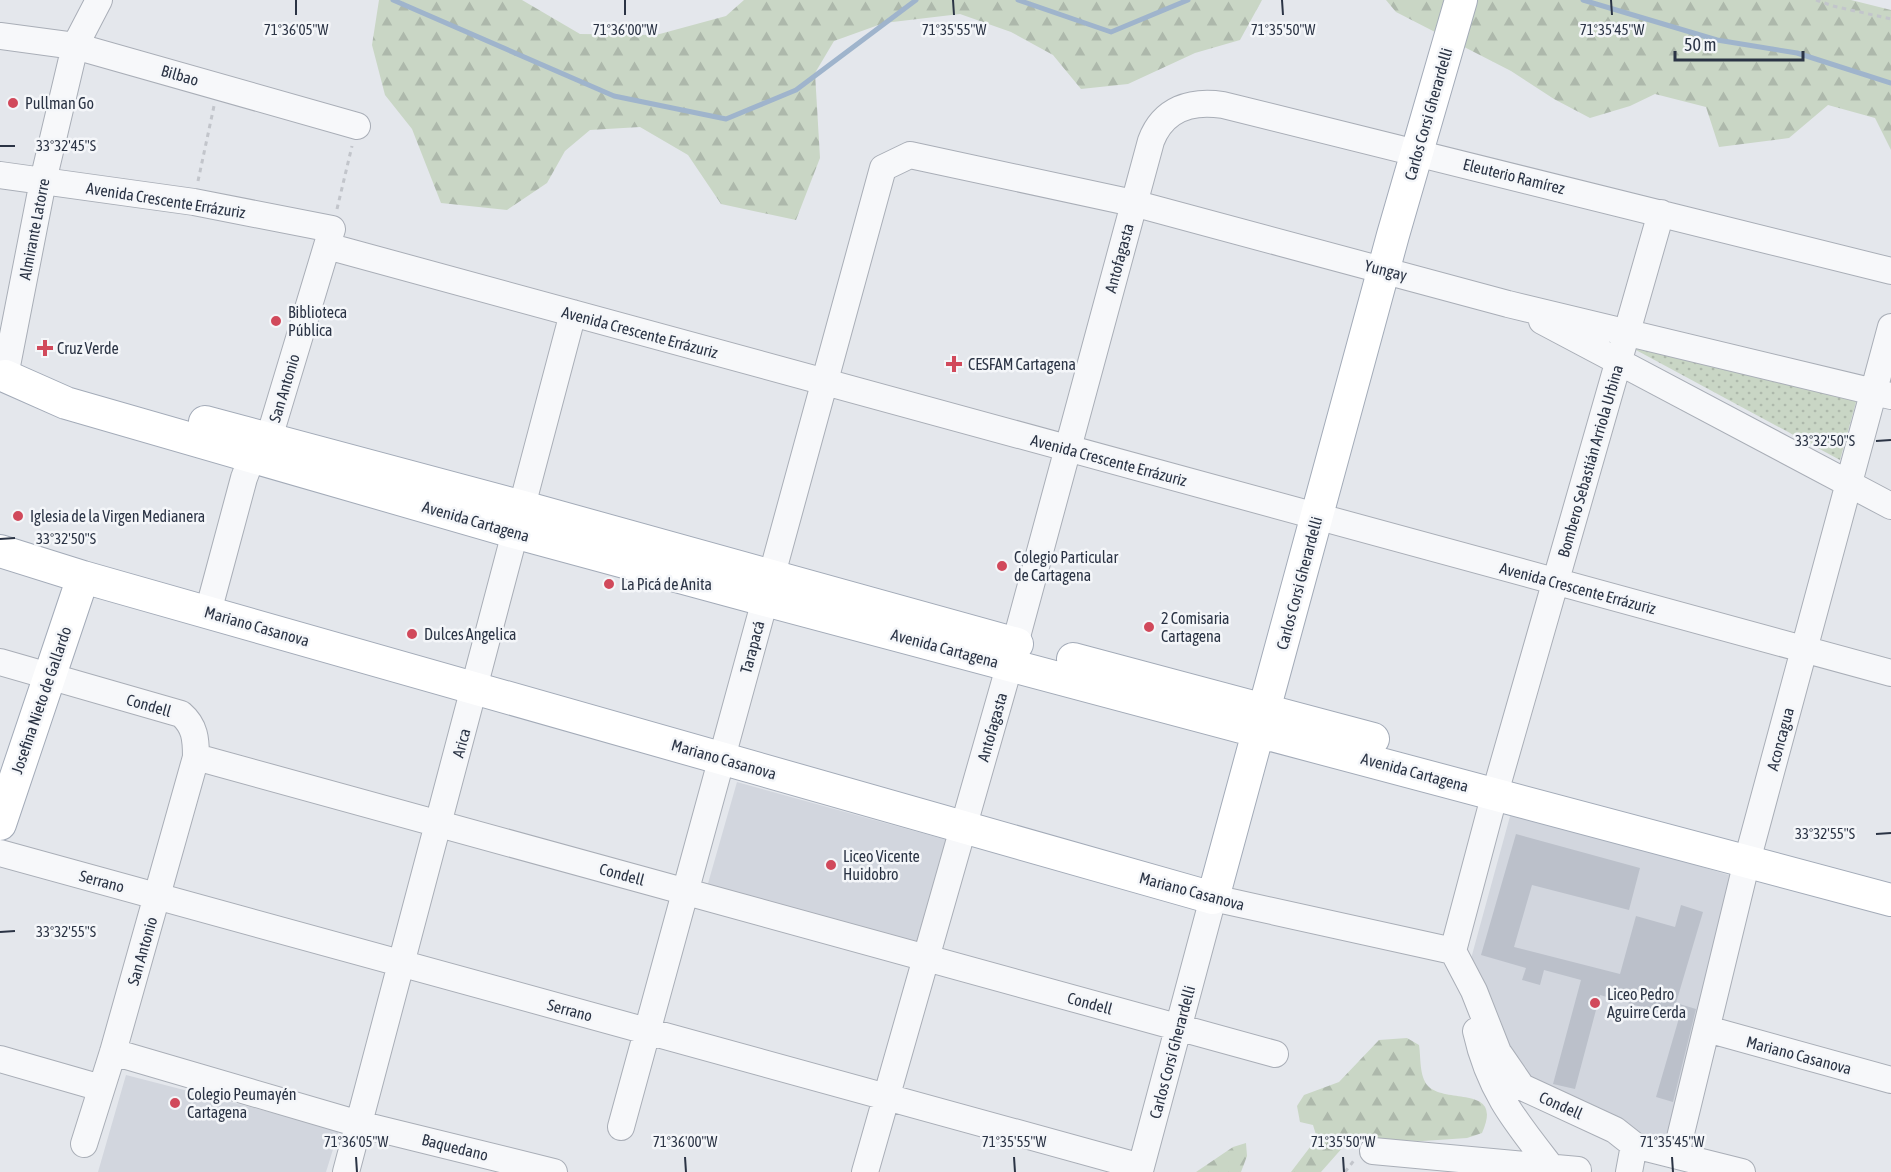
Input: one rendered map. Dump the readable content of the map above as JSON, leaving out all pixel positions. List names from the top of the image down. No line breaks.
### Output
{"streets":{"main road":["Carlos Corsi Gherardelli","Avenida Cartagena","Mariano Casanova","Josefina Nieto de Gallardo"],"street":["Bilbao","Eleuterio Ramírez","Avenida Crescente Errázuriz","Almirante Latorre","Antofagasta","Yungay","San Antonio","Bombero Sebastián Arriola Urbina","Tarapacá","Condell","Aconcagua","Arica","Serrano","Baquedano"]},"crossings":[["Bilbao","Almirante Latorre"],["Carlos Corsi Gherardelli","Eleuterio Ramírez"],["Carlos Corsi Gherardelli","Avenida Crescente Errázuriz"],["Carlos Corsi Gherardelli","Yungay"],["Carlos Corsi Gherardelli","Avenida Cartagena"],["Carlos Corsi Gherardelli","Mariano Casanova"],["Carlos Corsi Gherardelli","Condell"],["Carlos Corsi Gherardelli","Serrano"],["Eleuterio Ramírez","Antofagasta"],["Eleuterio Ramírez","Bombero Sebastián Arriola Urbina"],["Avenida Crescente Errázuriz","Almirante Latorre"],["Avenida Crescente Errázuriz","Antofagasta"],["Avenida Crescente Errázuriz","San Antonio"],["Avenida Crescente Errázuriz","Bombero Sebastián Arriola Urbina"],["Avenida Crescente Errázuriz","Tarapacá"],["Avenida Crescente Errázuriz","Aconcagua"],["Avenida Crescente Errázuriz","Arica"],["Almirante Latorre","Avenida Cartagena"],["Antofagasta","Yungay"],["Antofagasta","Avenida Cartagena"],["Antofagasta","Mariano Casanova"],["Antofagasta","Condell"],["Antofagasta","Serrano"],["Yungay","Bombero Sebastián Arriola Urbina"],["Yungay","Tarapacá"],["Yungay","Aconcagua"],["San Antonio","Avenida Cartagena"],["San Antonio","Mariano Casanova"],["San Antonio","Condell"],["San Antonio","Serrano"],["San Antonio","Baquedano"],["Bombero Sebastián Arriola Urbina","Avenida Cartagena"],["Bombero Sebastián Arriola Urbina","Mariano Casanova"],["Bombero Sebastián Arriola Urbina","Condell"],["Avenida Cartagena","Tarapacá"],["Avenida Cartagena","Aconcagua"],["Avenida Cartagena","Arica"],["Mariano Casanova","Tarapacá"],["Mariano Casanova","Josefina Nieto de Gallardo"],["Mariano Casanova","Condell"],["Mariano Casanova","Aconcagua"],["Mariano Casanova","Arica"],["Tarapacá","Condell"],["Tarapacá","Serrano"],["Josefina Nieto de Gallardo","Condell"],["Condell","Aconcagua"],["Condell","Arica"],["Arica","Serrano"],["Arica","Baquedano"]],"places":{"other":["Pullman Go","Biblioteca Pública","Iglesia de la Virgen Medianera","Colegio Particular de Cartagena","La Picá de Anita","2 Comisaria Cartagena","Dulces Angelica","Liceo Vicente Huidobro","Liceo Pedro Aguirre Cerda","Colegio Peumayén Cartagena"],"health":["Cruz Verde","CESFAM Cartagena"]},"scale_bar":"50 m","coordinates":["71°36'05\"W","71°36'00\"W","71°35'55\"W","71°35'50\"W","71°35'45\"W","33°32'45\"S","33°32'50\"S","33°32'55\"S"]}
